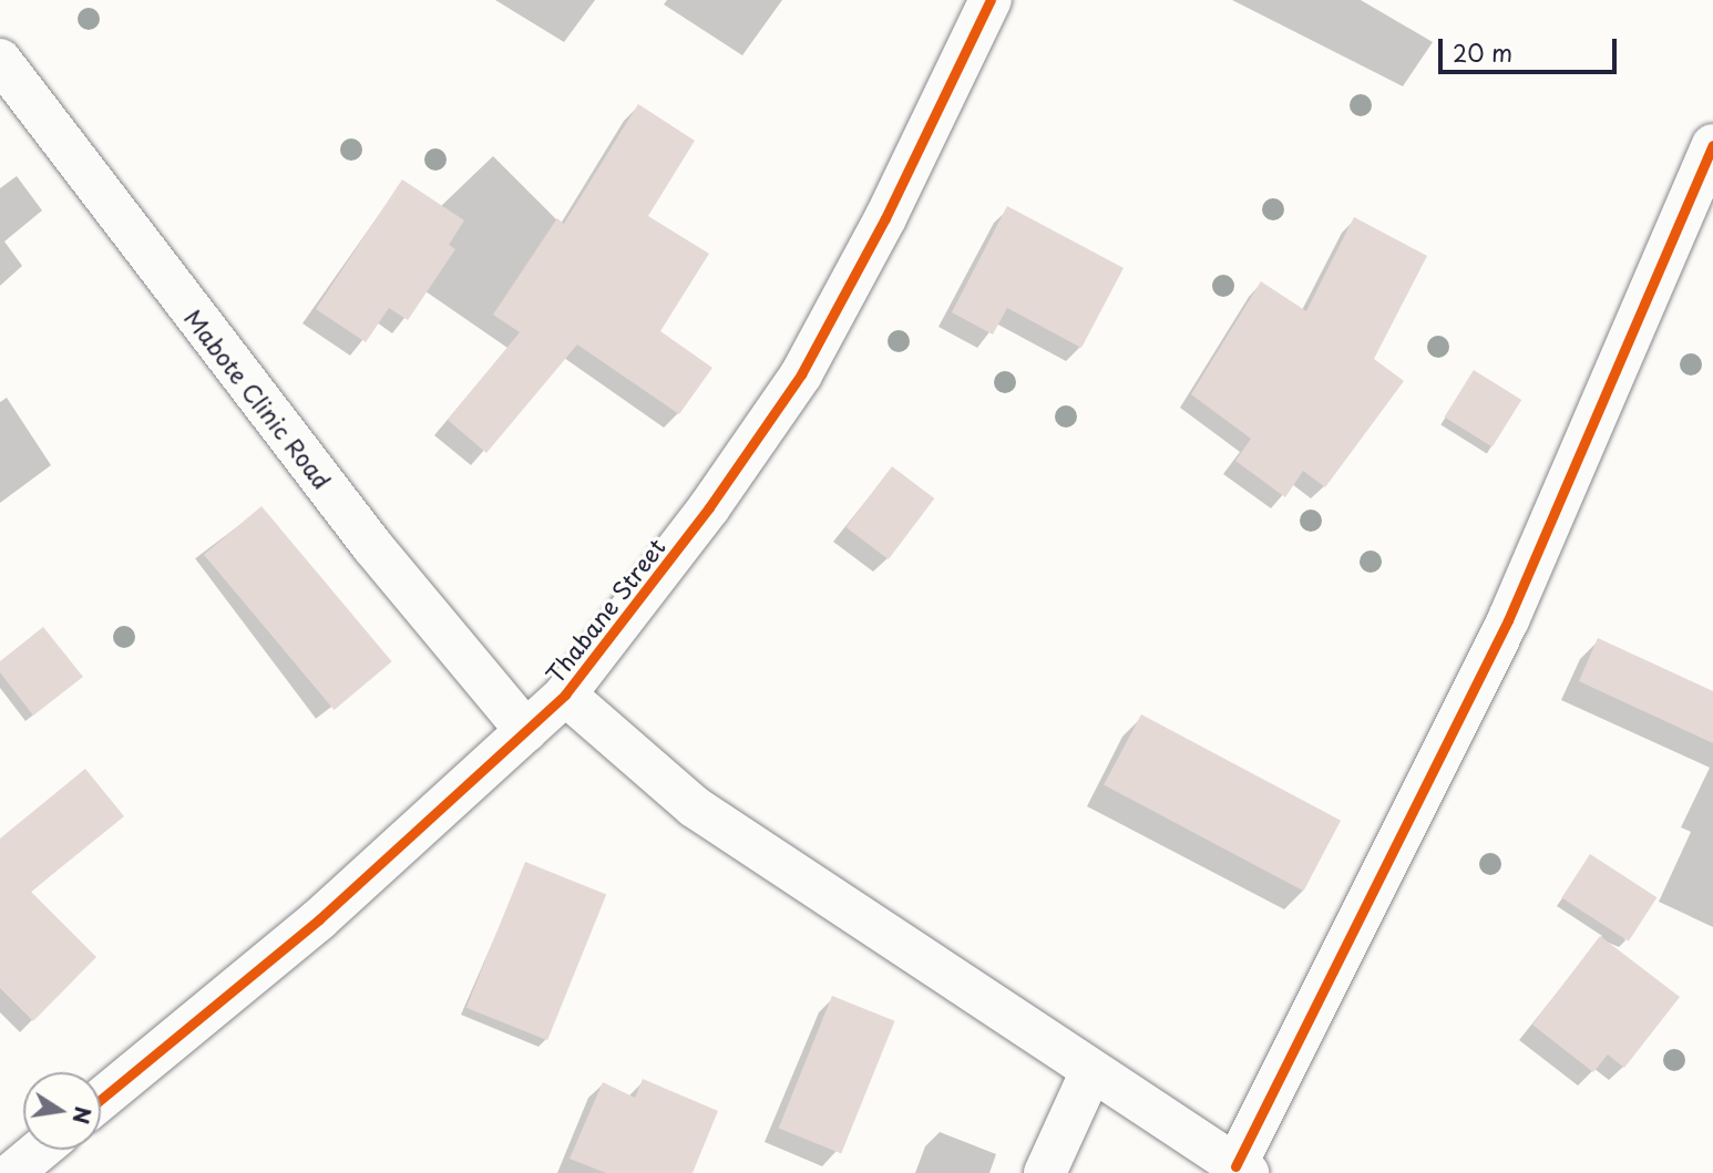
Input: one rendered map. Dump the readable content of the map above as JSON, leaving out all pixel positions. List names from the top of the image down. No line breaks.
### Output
{"streets":{"street":["Mabote Clinic Road","Thabane Street"]},"crossings":[["Mabote Clinic Road","Thabane Street"]],"scale_bar":"20 m","north":"right"}
